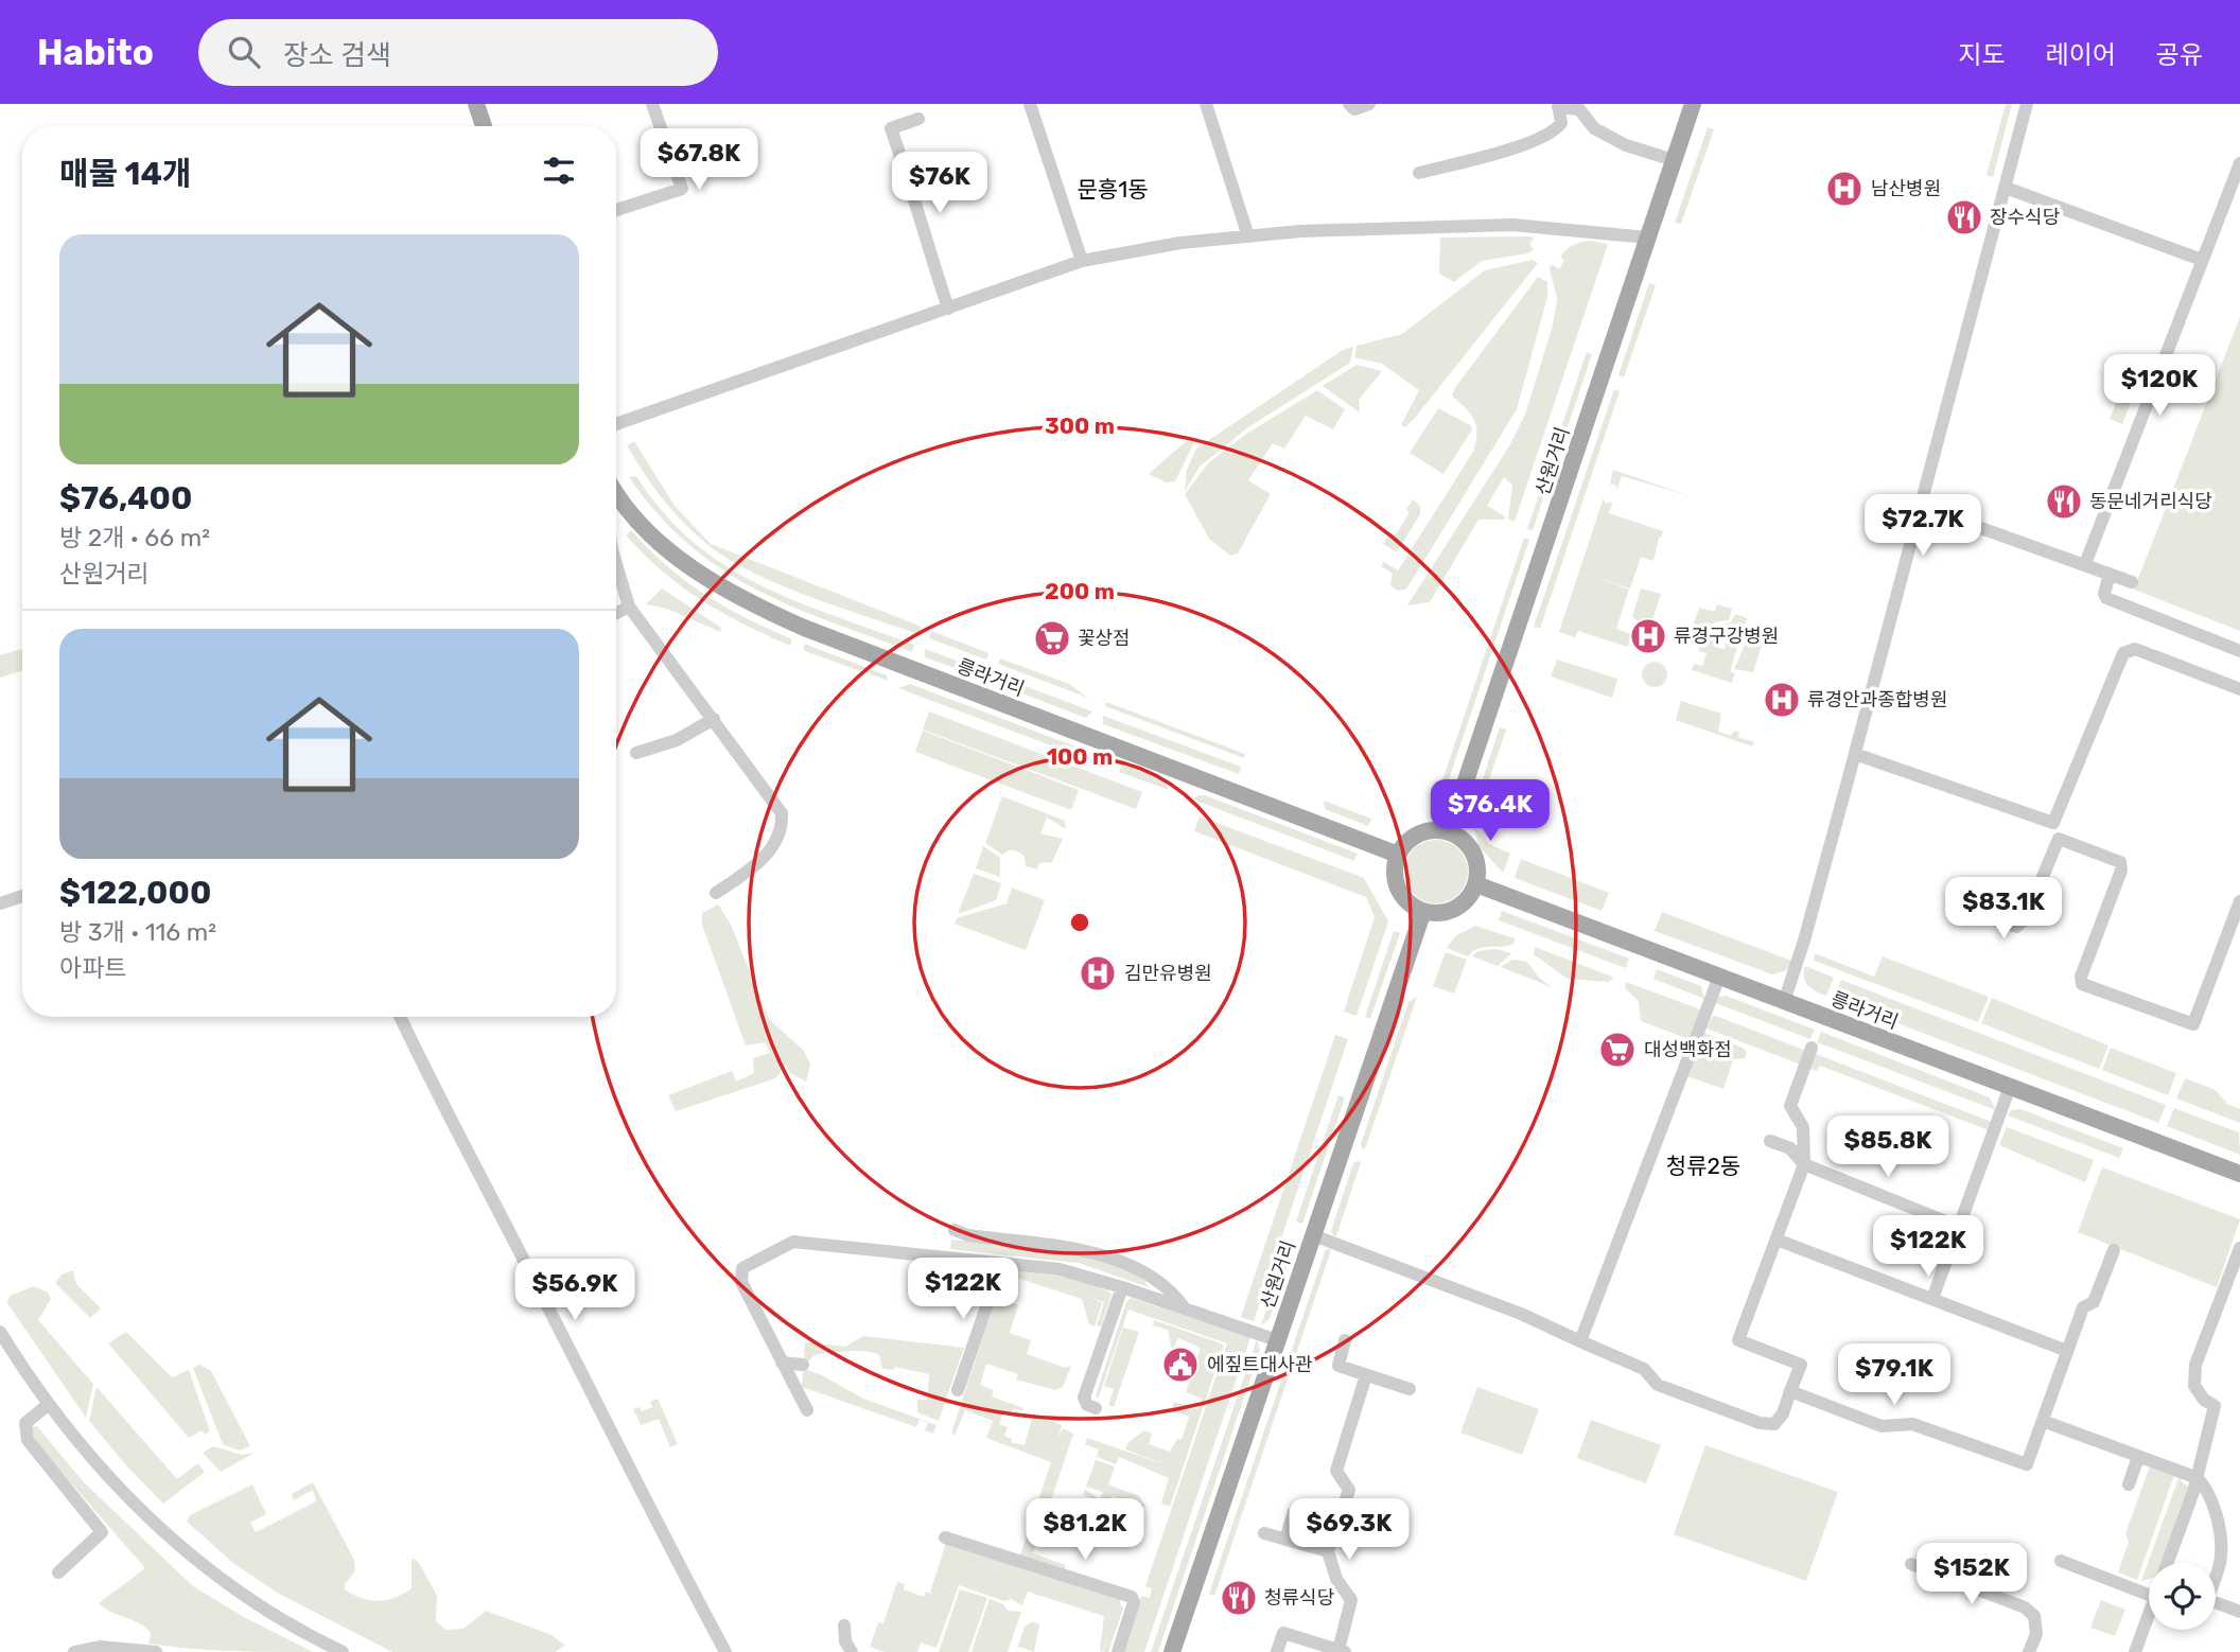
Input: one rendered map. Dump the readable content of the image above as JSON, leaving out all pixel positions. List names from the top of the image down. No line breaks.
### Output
{"streets":{"main road":["산원거리","릉라거리"]},"crossings":[["산원거리","릉라거리"]],"districts":["문흥1동","청류2동"],"places":{"hospital":["남산병원","류경구강병원","류경안과종합병원","김만유병원"],"restaurant":["장수식당","동문네거리식당","청류식당"],"supermarket":["꽃상점","대성백화점"],"public building":["에짚트대사관"]},"page":{"header":"Habito","search":"장소 검색","nav":["지도","레이어","공유"],"heading":"매물 14개","price":["$67.8K","$76K","$120K","$72.7K","$76.4K","$83.1K","$85.8K","$122K","$122K","$56.9K","$79.1K","$81.2K","$69.3K","$152K"],"list":[{"name":"$76,400","note":"방 2개 · 66 m² · 산원거리"},{"name":"$122,000","note":"방 3개 · 116 m² · 아파트"}]},"rings":["300 m","200 m","100 m"]}
